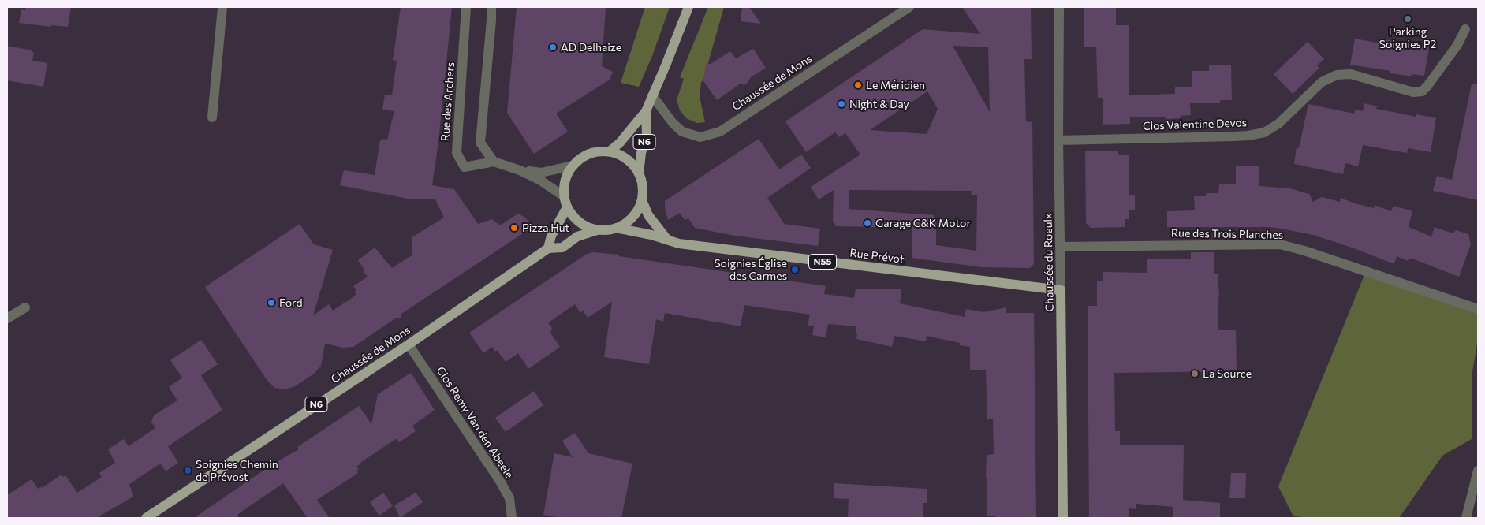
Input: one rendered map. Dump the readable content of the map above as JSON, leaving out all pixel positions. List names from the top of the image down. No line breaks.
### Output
{"streets":{"main road":["Chaussée de Mons","N6","Rue Prévot","N55","Chaussée du Roeulx"],"street":["Rue des Archers","Clos Valentine Devos","Rue des Trois Planches","Clos Remy Van den Abeele"]},"crossings":[["Chaussée de Mons","N6"],["Chaussée de Mons","Rue Prévot"],["Chaussée de Mons","Clos Remy Van den Abeele"],["Clos Valentine Devos","Chaussée du Roeulx"],["N6","Rue Prévot"],["Rue des Trois Planches","Chaussée du Roeulx"],["Rue Prévot","Chaussée du Roeulx"]],"places":["Parking Soignies P2","AD Delhaize","Le Méridien","Night & Day","Garage C&K Motor","Pizza Hut","Soignies Église des Carmes","Ford","La Source","Soignies Chemin de Prévost"]}
